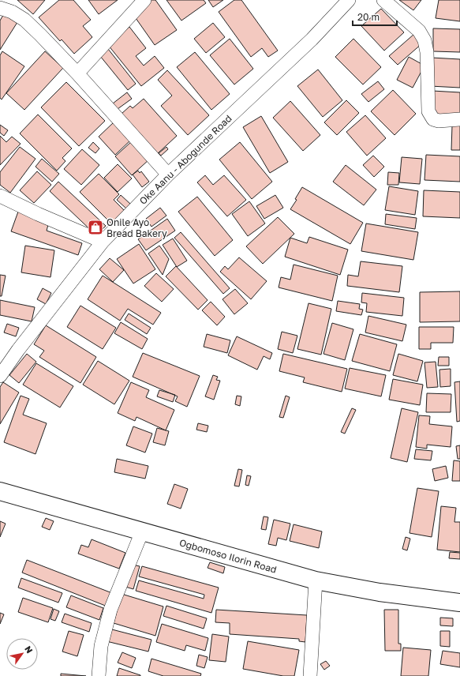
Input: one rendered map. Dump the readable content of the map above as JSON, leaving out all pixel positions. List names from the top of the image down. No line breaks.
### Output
{"streets":{"highway":["Ogbomoso Ilorin Road"],"street":["Oke Aanu - Abogunde Road"]},"places":{"shop":["Onile Ayo Bread Bakery"]},"scale_bar":"20 m","north":"top right"}
